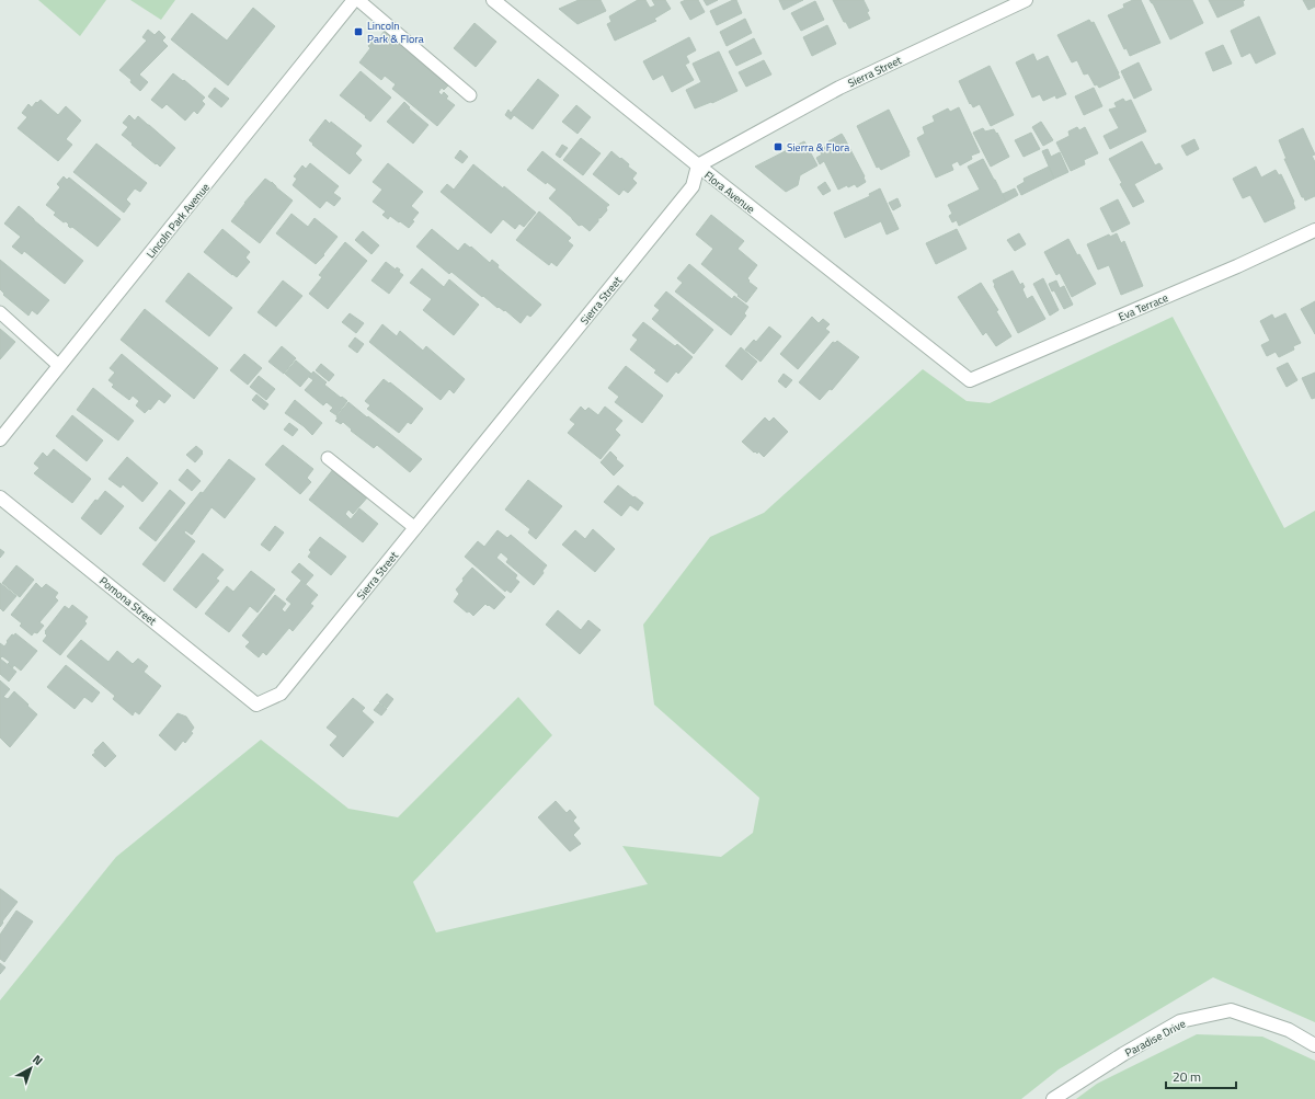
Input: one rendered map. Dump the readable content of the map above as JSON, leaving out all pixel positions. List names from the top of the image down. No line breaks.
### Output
{"streets":{"street":["Sierra Street","Flora Avenue","Lincoln Park Avenue","Eva Terrace","Pomona Street","Paradise Drive"]},"crossings":[["Sierra Street","Flora Avenue"],["Sierra Street","Pomona Street"],["Flora Avenue","Eva Terrace"]],"places":{"transit":["Lincoln Park & Flora","Sierra & Flora"]},"scale_bar":"20 m","north":"top right"}
